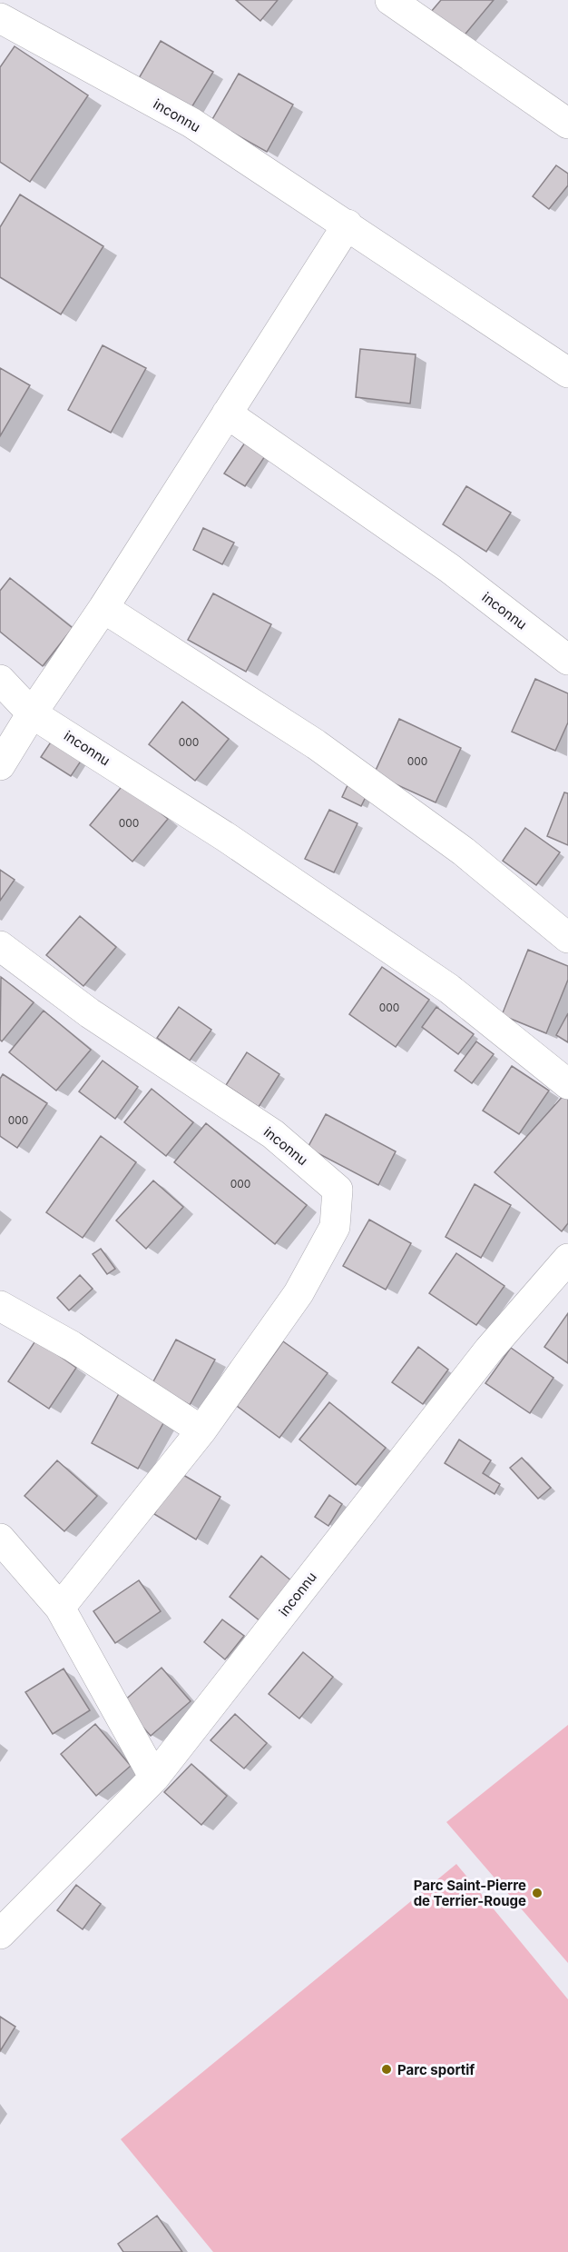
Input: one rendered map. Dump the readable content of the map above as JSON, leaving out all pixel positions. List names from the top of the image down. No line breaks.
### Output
{"streets":{"street":["inconnu"]},"places":["Parc Saint-Pierre de Terrier-Rouge","Parc sportif"],"house_numbers":["000","000","000","000","000","000"]}
